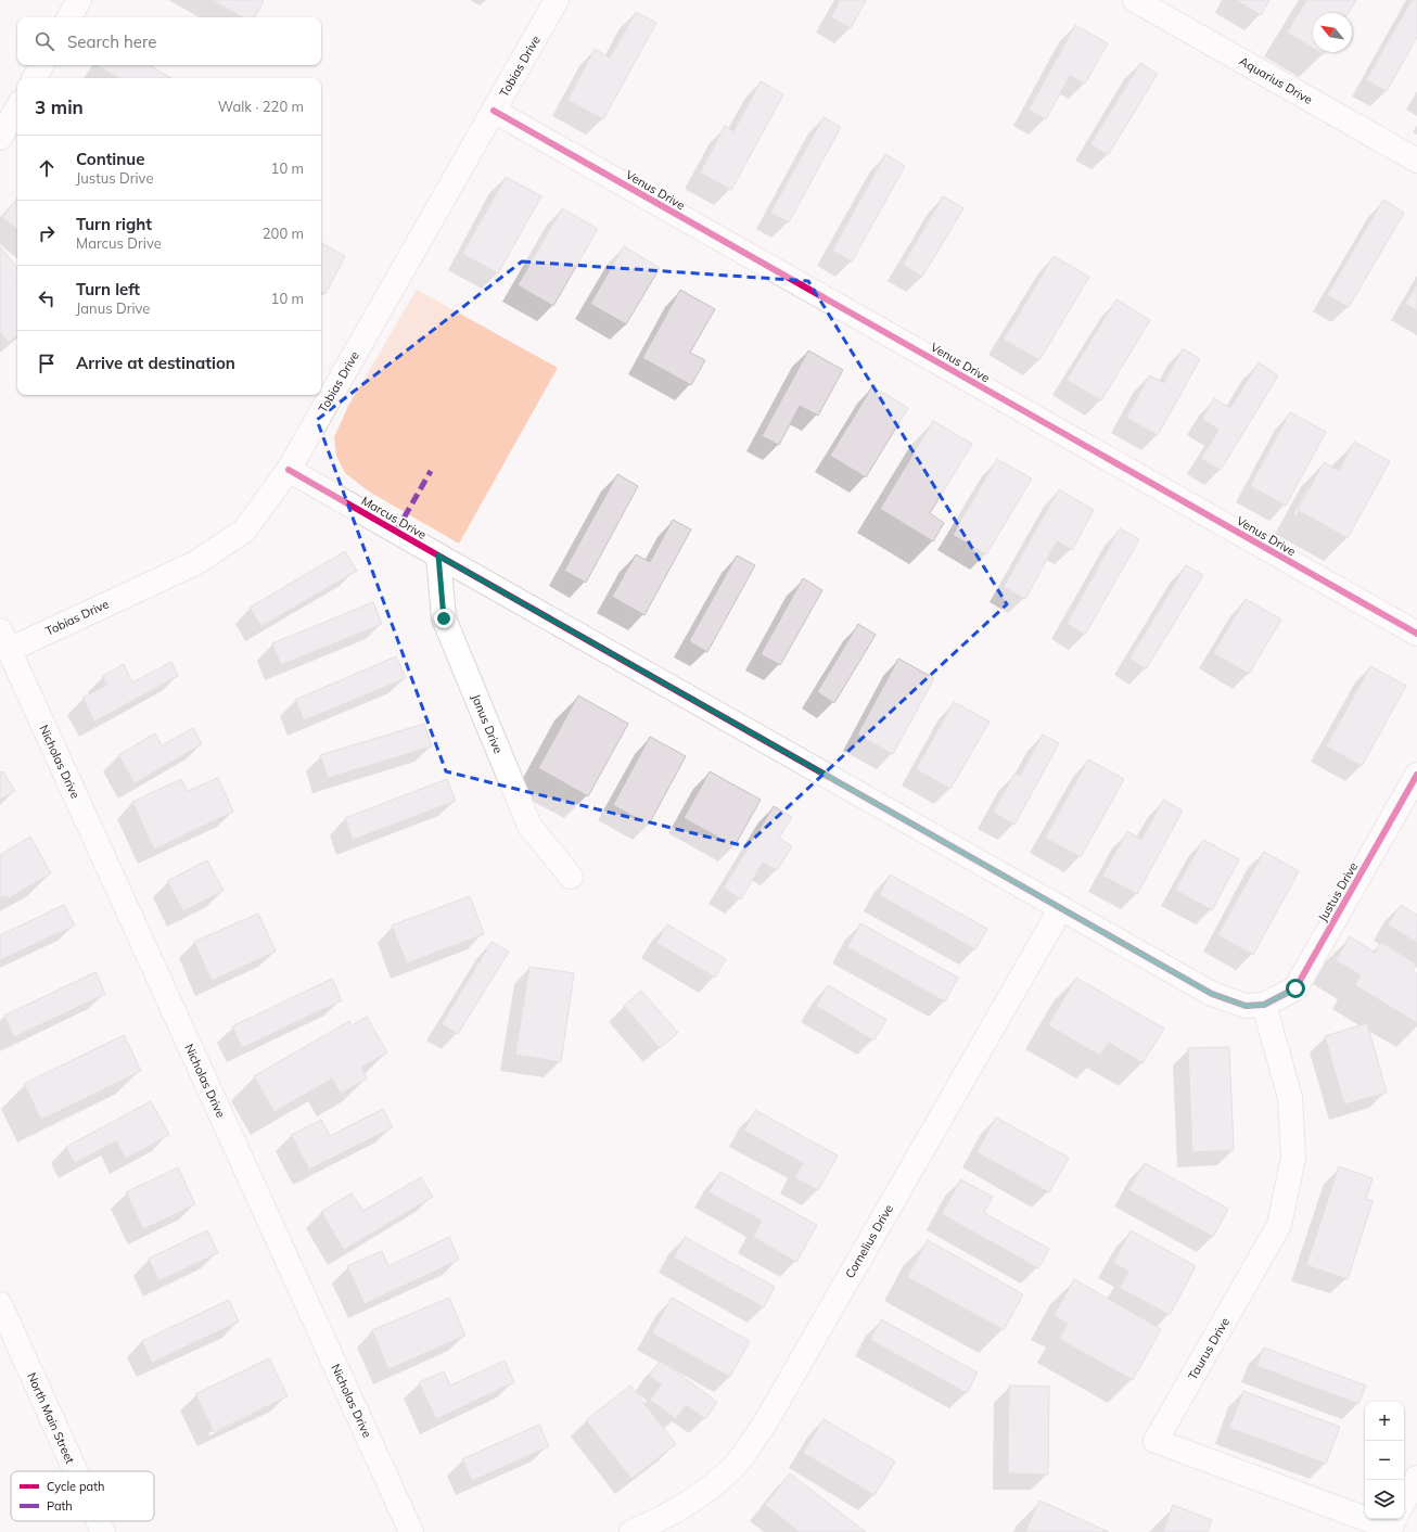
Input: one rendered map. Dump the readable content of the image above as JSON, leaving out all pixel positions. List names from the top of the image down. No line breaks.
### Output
{"streets":{"street":["Tobias Drive","Aquarius Drive","Venus Drive","Marcus Drive","Janus Drive","Nicholas Drive","Justus Drive","Cornelius Drive","Taurus Drive","North Main Street"]},"crossings":[["Tobias Drive","Venus Drive"],["Tobias Drive","Marcus Drive"],["Tobias Drive","Nicholas Drive"],["Marcus Drive","Janus Drive"],["Marcus Drive","Justus Drive"],["Marcus Drive","Cornelius Drive"],["Marcus Drive","Taurus Drive"],["Justus Drive","Taurus Drive"]],"legend":["Cycle path","Path"],"north":"top left","page":{"search":"Search here","heading":["3 min","Walk · 220 m"],"list":[["Continue","Justus Drive","10 m"],["Turn right","Marcus Drive","200 m"],["Turn left","Janus Drive","10 m"],"Arrive at destination"],"map_buttons":["+","−"]}}
